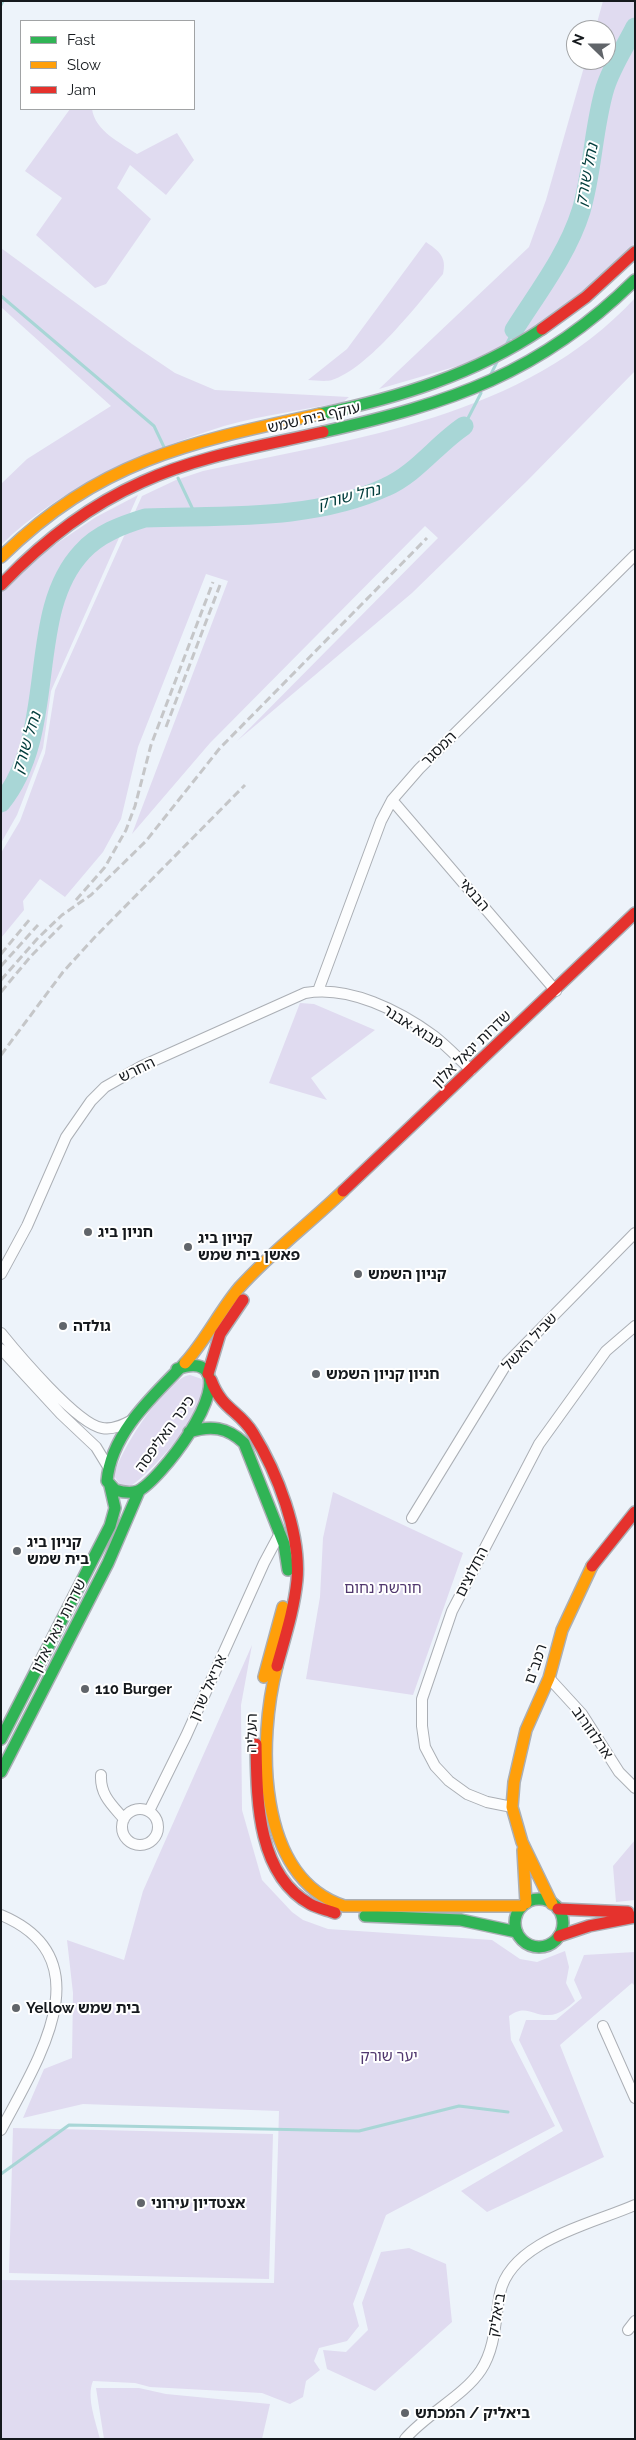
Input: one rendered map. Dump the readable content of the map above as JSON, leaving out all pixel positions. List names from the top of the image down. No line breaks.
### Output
{"streets":{"main road":["עוקף בית שמש","שדרות יגאל אלון","כיכר האליפסה","רמב\"ם","העליה"],"street":["המסגר","הבנאי","מבוא אבנר","החרש","שביל האשל","החלוצים","אריאל שרון","ארלוזורוב","ביאליק"]},"crossings":[["המסגר","הבנאי"],["המסגר","מבוא אבנר"],["המסגר","החרש"],["הבנאי","שדרות יגאל אלון"],["מבוא אבנר","שדרות יגאל אלון"],["מבוא אבנר","החרש"],["שדרות יגאל אלון","כיכר האליפסה"],["שדרות יגאל אלון","העליה"],["כיכר האליפסה","העליה"],["החלוצים","רמב\"ם"],["רמב\"ם","העליה"],["רמב\"ם","ארלוזורוב"],["אריאל שרון","העליה"]],"water":["נחל שורק"],"parks":["חורשת נחום","יער שורק"],"places":["חניון ביג","קניון ביג פאשן בית שמש","קניון השמש","גולדה","חניון קניון השמש","קניון ביג בית שמש","110 Burger","Yellow בית שמש","אצטדיון עירוני","ביאליק / המכתש"],"legend":["Fast","Slow","Jam"],"north":"left"}
